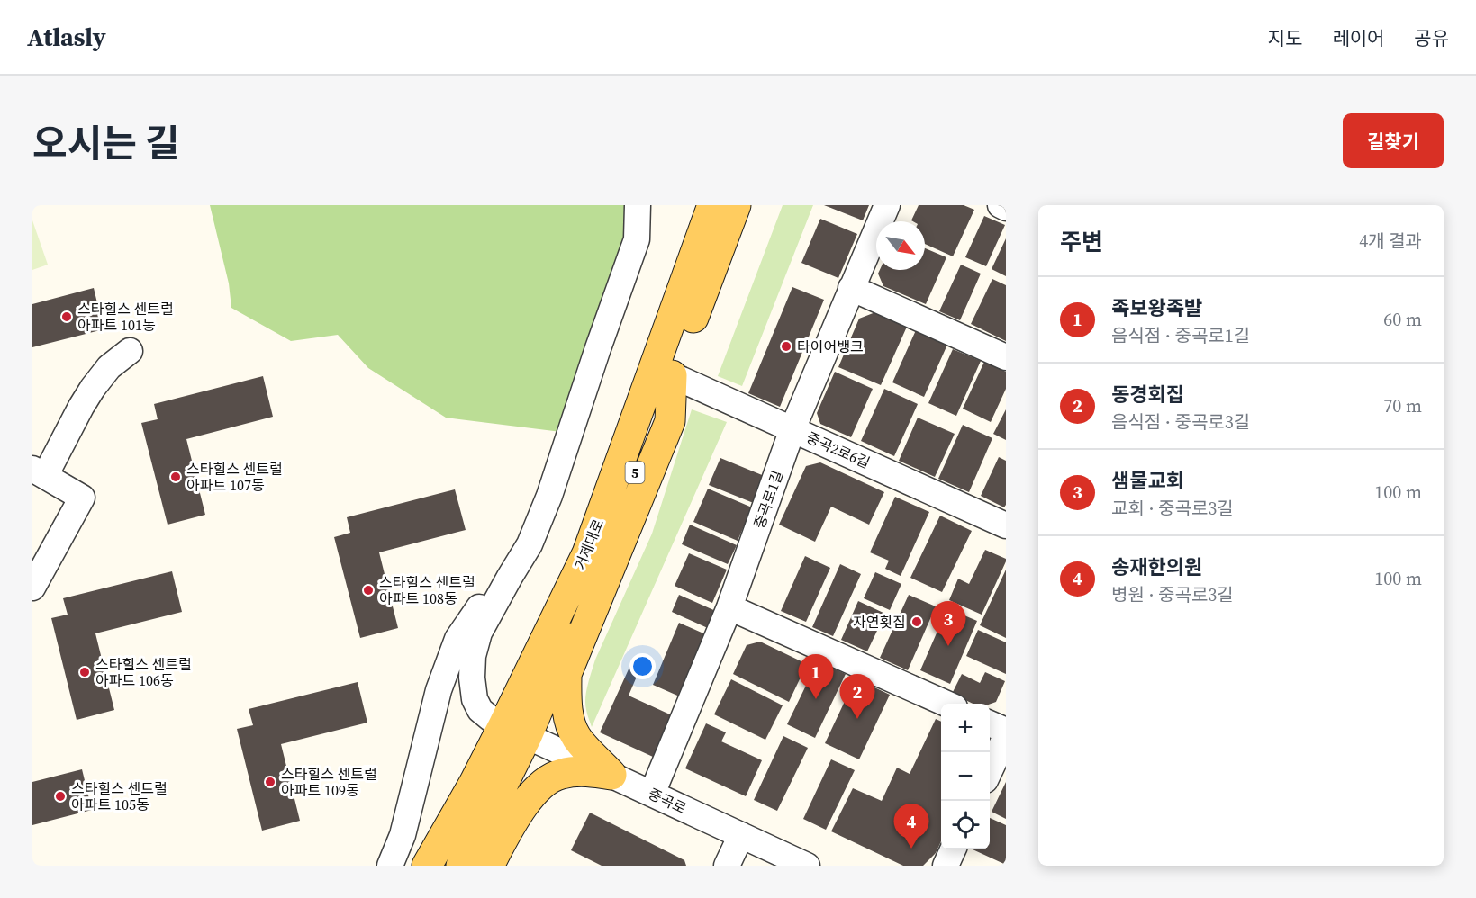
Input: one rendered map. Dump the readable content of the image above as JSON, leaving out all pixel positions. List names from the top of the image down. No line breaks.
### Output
{"streets":{"main road":["5","거제대로"],"street":["중곡2로6길","중곡로1길","중곡로"]},"crossings":[["중곡2로6길","중곡로1길"],["중곡2로6길","거제대로"],["중곡로1길","중곡로"],["거제대로","중곡로"]],"places":["스타힐스 센트럴 아파트 101동","타이어뱅크","스타힐스 센트럴 아파트 107동","스타힐스 센트럴 아파트 108동","자연횟집","스타힐스 센트럴 아파트 106동","스타힐스 센트럴 아파트 109동","스타힐스 센트럴 아파트 105동"],"north":"bottom right","page":{"header":"Atlasly","nav":["지도","레이어","공유"],"title":"오시는 길","buttons":"길찾기","heading":["주변","4개 결과"],"list":[{"mark":"1","name":"족보왕족발","note":"음식점 · 중곡로1길","value":"60 m"},{"mark":"2","name":"동경회집","note":"음식점 · 중곡로3길","value":"70 m"},{"mark":"3","name":"샘물교회","note":"교회 · 중곡로3길","value":"100 m"},{"mark":"4","name":"송재한의원","note":"병원 · 중곡로3길","value":"100 m"}],"pins":["3","1","2","4"],"map_buttons":["+","−"]}}
